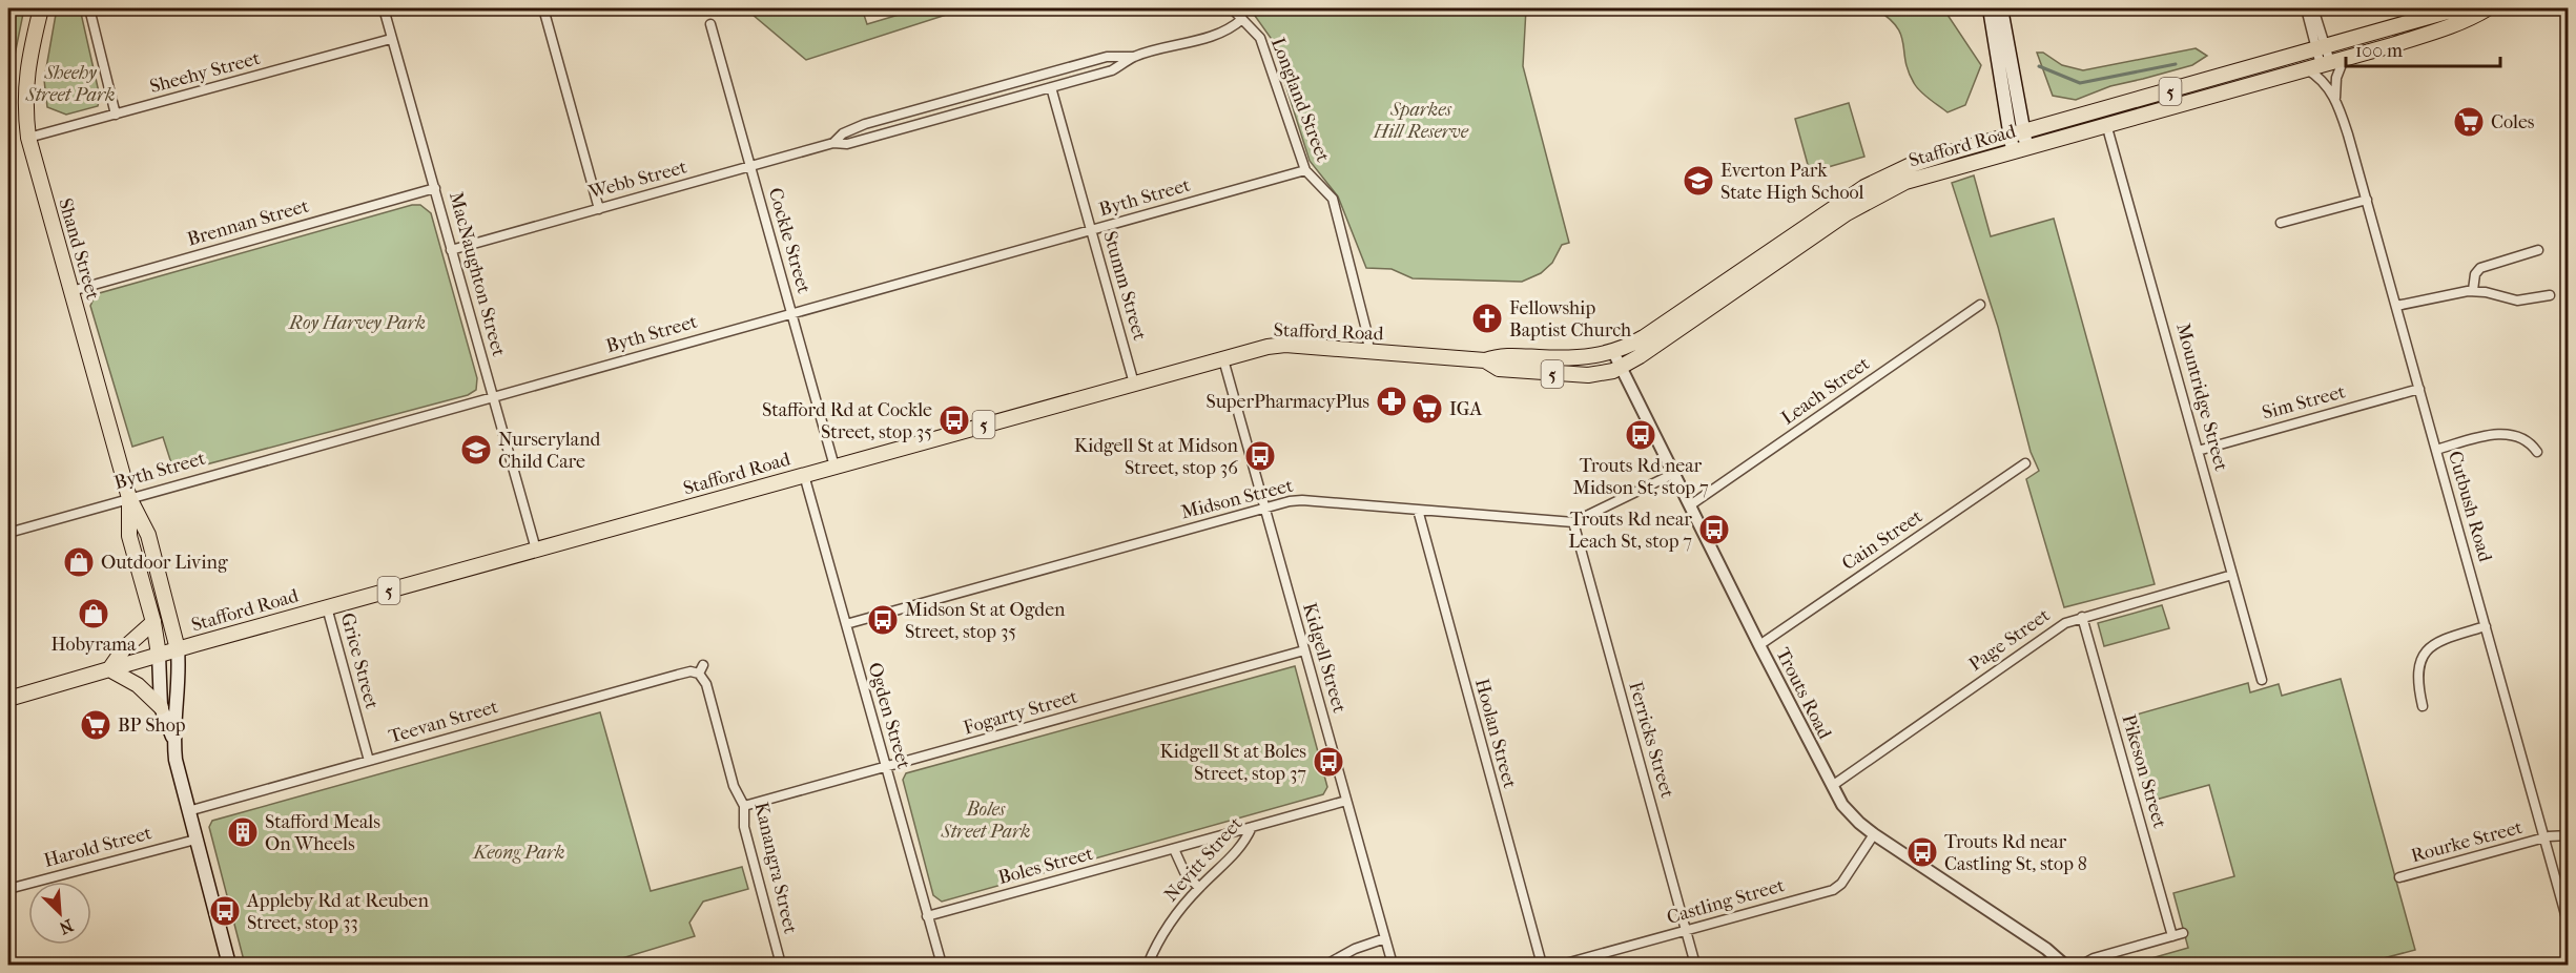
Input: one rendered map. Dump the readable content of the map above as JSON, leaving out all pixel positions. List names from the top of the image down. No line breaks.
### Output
{"streets":{"main road":["5","Stafford Road","Shand Street"],"street":["Sheehy Street","Longland Street","Webb Street","Byth Street","Brennan Street","Cockle Street","MacNaughton Street","Stumm Street","Leach Street","Mountridge Street","Sim Street","Midson Street","Cutbush Road","Cain Street","Page Street","Kidgell Street","Grice Street","Trouts Road","Fogarty Street","Ogden Street","Teevan Street","Hoolan Street","Ferricks Street","Pikeson Street","Rourke Street","Harold Street","Nevitt Street","Boles Street","Kanangra Street","Castling Street"]},"crossings":[["Sheehy Street","Shand Street"],["Sheehy Street","MacNaughton Street"],["Longland Street","Stafford Road"],["Longland Street","Webb Street"],["Longland Street","Byth Street"],["Stafford Road","Cockle Street"],["Stafford Road","Shand Street"],["Stafford Road","MacNaughton Street"],["Stafford Road","Stumm Street"],["Stafford Road","Mountridge Street"],["Stafford Road","Cutbush Road"],["Stafford Road","Kidgell Street"],["Stafford Road","Grice Street"],["Stafford Road","Trouts Road"],["Stafford Road","Ogden Street"],["Webb Street","Cockle Street"],["Webb Street","MacNaughton Street"],["Webb Street","Stumm Street"],["Byth Street","Cockle Street"],["Byth Street","Shand Street"],["Byth Street","MacNaughton Street"],["Byth Street","Stumm Street"],["Brennan Street","Shand Street"],["Brennan Street","MacNaughton Street"],["Leach Street","Trouts Road"],["Mountridge Street","Sim Street"],["Mountridge Street","Page Street"],["Sim Street","Cutbush Road"],["Midson Street","Kidgell Street"],["Midson Street","Ogden Street"],["Midson Street","Hoolan Street"],["Midson Street","Ferricks Street"],["Cutbush Road","Rourke Street"],["Cain Street","Trouts Road"],["Page Street","Trouts Road"],["Page Street","Pikeson Street"],["Kidgell Street","Fogarty Street"],["Kidgell Street","Nevitt Street"],["Grice Street","Teevan Street"],["Trouts Road","Castling Street"],["Fogarty Street","Ogden Street"],["Fogarty Street","Kanangra Street"],["Ogden Street","Boles Street"],["Teevan Street","Kanangra Street"],["Ferricks Street","Castling Street"],["Nevitt Street","Boles Street"]],"parks":["Sheehy Street Park","Sparkes Hill Reserve","Roy Harvey Park","Boles Street Park","Keong Park"],"places":{"supermarket":["Coles","IGA","BP Shop"],"school or university":["Everton Park State High School","Nurseryland Child Care"],"church":["Fellowship Baptist Church"],"pharmacy":["SuperPharmacyPlus"],"bus stop":["Stafford Rd at Cockle Street, stop 35","Trouts Rd near Midson St, stop 7","Kidgell St at Midson Street, stop 36","Trouts Rd near Leach St, stop 7","Midson St at Ogden Street, stop 35","Kidgell St at Boles Street, stop 37","Trouts Rd near Castling St, stop 8","Appleby Rd at Reuben Street, stop 33"],"shop":["Outdoor Living","Hobyrama"],"building":["Stafford Meals On Wheels"]},"scale_bar":"100 m","north":"bottom right"}
